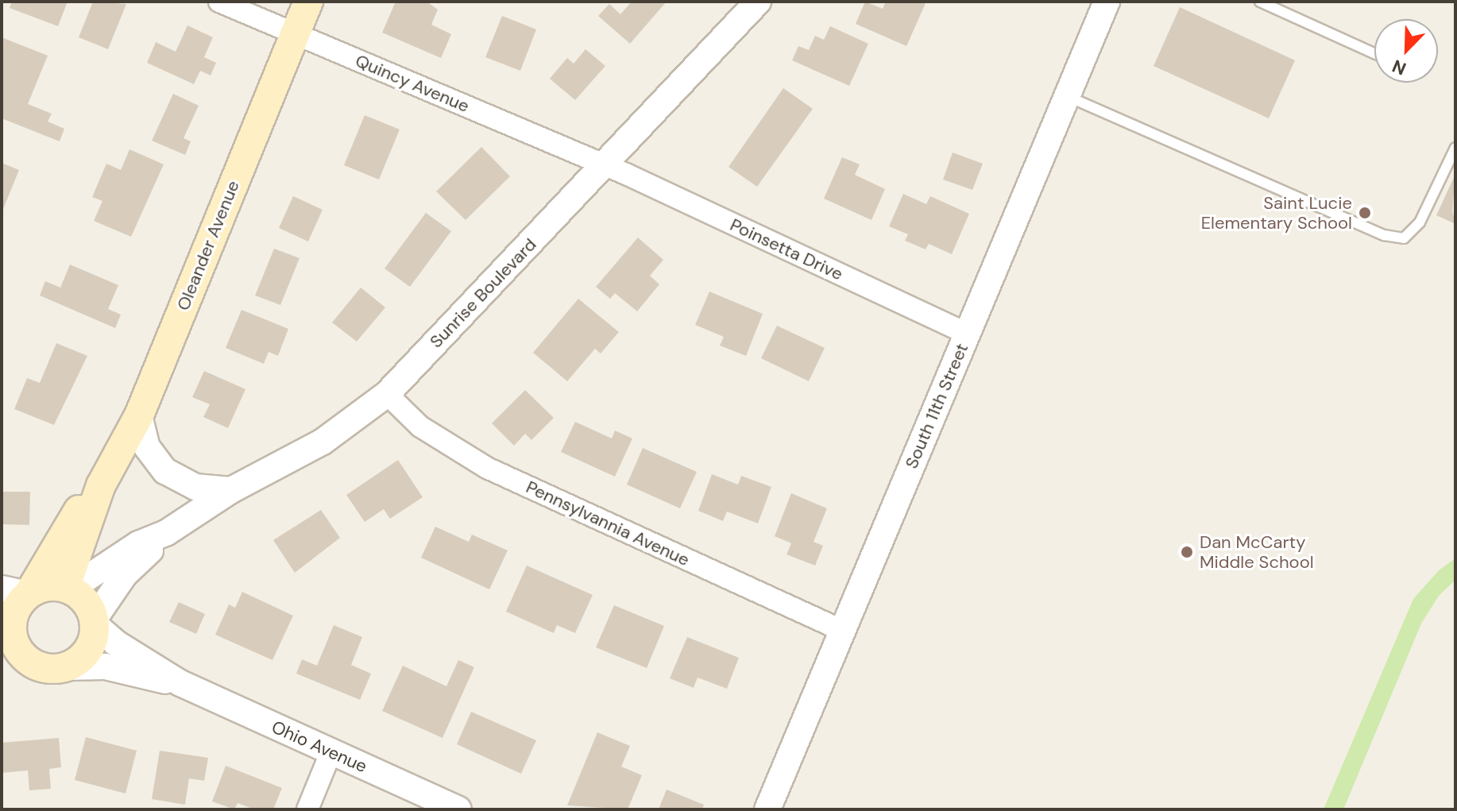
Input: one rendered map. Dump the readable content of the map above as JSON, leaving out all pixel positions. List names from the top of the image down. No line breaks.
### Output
{"streets":{"main road":["Oleander Avenue"],"street":["Quincy Avenue","Poinsetta Drive","Sunrise Boulevard","South 11th Street","Pennsylvannia Avenue","Ohio Avenue"]},"crossings":[["Quincy Avenue","Oleander Avenue"],["Quincy Avenue","Poinsetta Drive"],["Quincy Avenue","Sunrise Boulevard"],["Oleander Avenue","Sunrise Boulevard"],["Oleander Avenue","Ohio Avenue"],["Poinsetta Drive","Sunrise Boulevard"],["Poinsetta Drive","South 11th Street"],["Sunrise Boulevard","Pennsylvannia Avenue"],["Sunrise Boulevard","Ohio Avenue"],["South 11th Street","Pennsylvannia Avenue"]],"places":["Saint Lucie Elementary School","Dan McCarty Middle School"],"north":"bottom left"}
